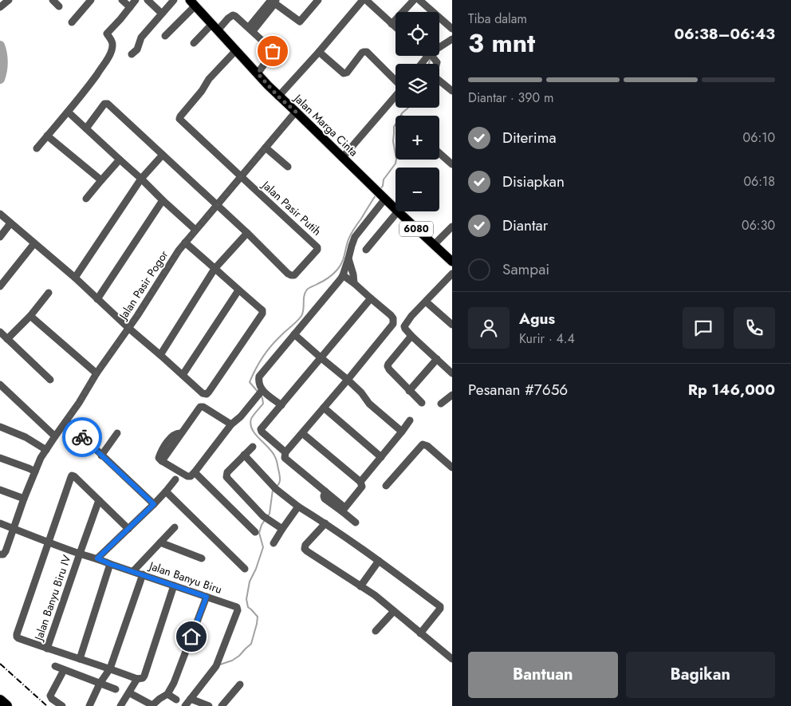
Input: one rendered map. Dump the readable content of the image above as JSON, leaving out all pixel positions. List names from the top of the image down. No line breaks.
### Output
{"streets":{"main road":["Jalan Marga Cinta","6080"],"street":["Jalan Pasir Putih","Jalan Pasir Pogor","Jalan Banyu Biru","Jalan Banyu Biru IV"]},"crossings":[["Jalan Marga Cinta","Jalan Pasir Pogor"],["Jalan Pasir Putih","Jalan Pasir Pogor"],["Jalan Pasir Pogor","Jalan Banyu Biru"],["Jalan Banyu Biru","Jalan Banyu Biru IV"]],"page":{"heading":["3 mnt","Tiba dalam","06:38–06:43"],"panel":["Agus","Kurir · 4.4","Pesanan #7656","Rp 146,000"],"map_buttons":["+","−"],"bar":"Diantar · 390 m","list":[["Diterima","06:10"],["Disiapkan","06:18"],["Diantar","06:30"],"Sampai"],"buttons":["Bantuan","Bagikan"]}}
